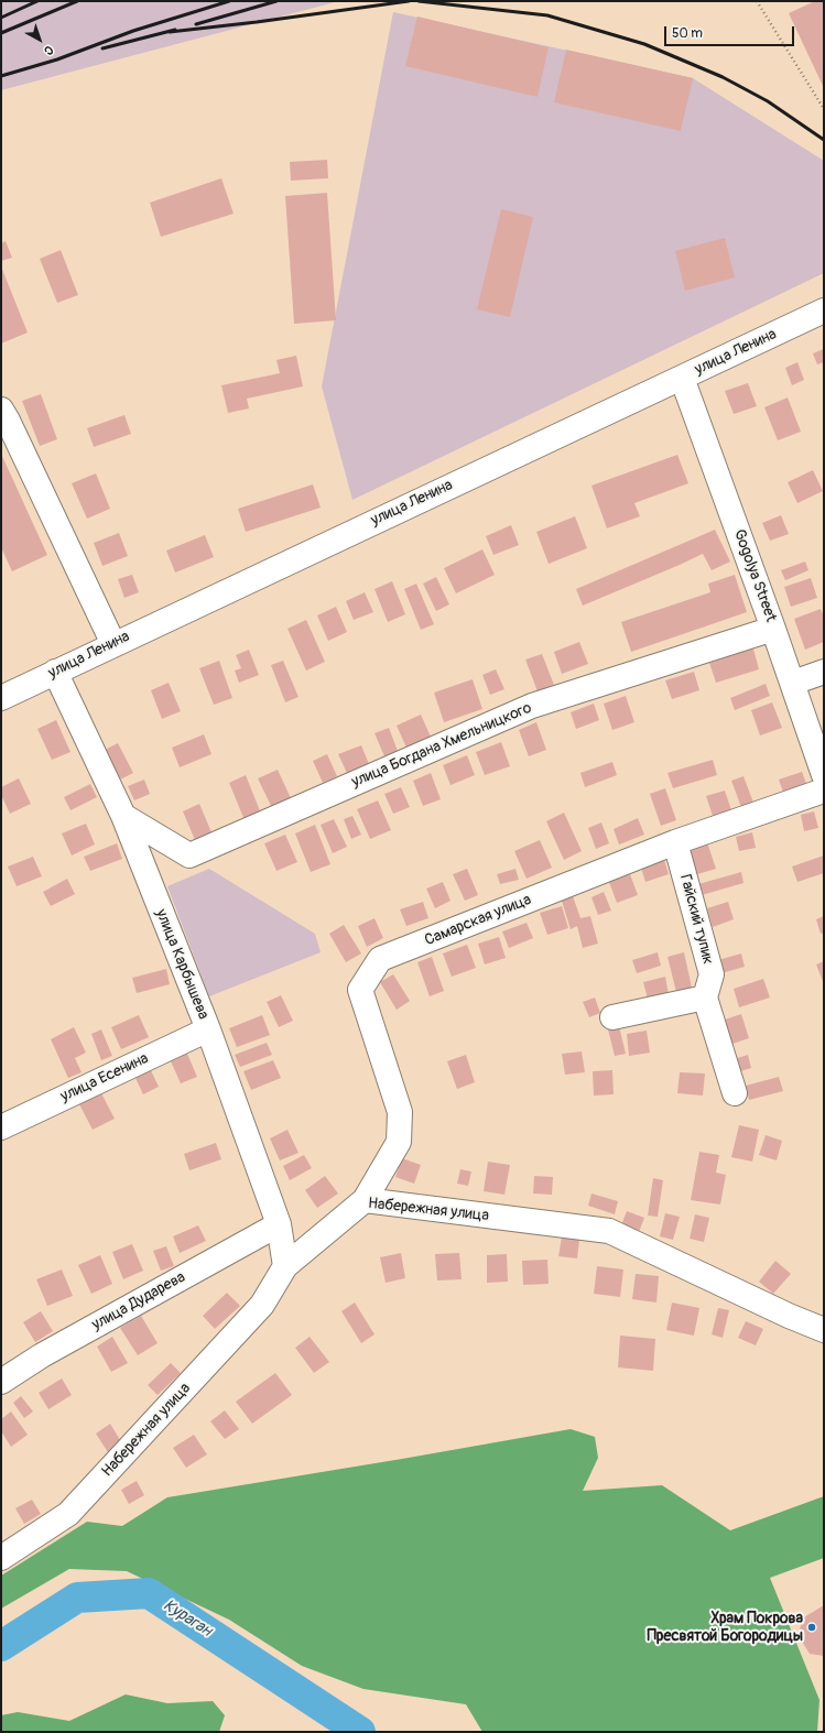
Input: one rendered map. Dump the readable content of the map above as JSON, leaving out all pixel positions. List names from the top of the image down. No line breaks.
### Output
{"streets":{"street":["улица Ленина","Gogolya Street","улица Богдана Хмельницкого","Гайский тупик","Самарская улица","улица Карбышева","улица Есенина","Набережная улица","улица Дударева"]},"crossings":[["улица Ленина","Gogolya Street"],["улица Ленина","улица Карбышева"],["Gogolya Street","улица Богдана Хмельницкого"],["улица Богдана Хмельницкого","улица Карбышева"],["Гайский тупик","Самарская улица"],["Самарская улица","Набережная улица"],["улица Карбышева","улица Есенина"],["улица Карбышева","Набережная улица"],["улица Карбышева","улица Дударева"]],"water":["Кураган"],"places":["Храм Покрова Пресвятой Богородицы"],"scale_bar":"50 m","north":"bottom right"}
